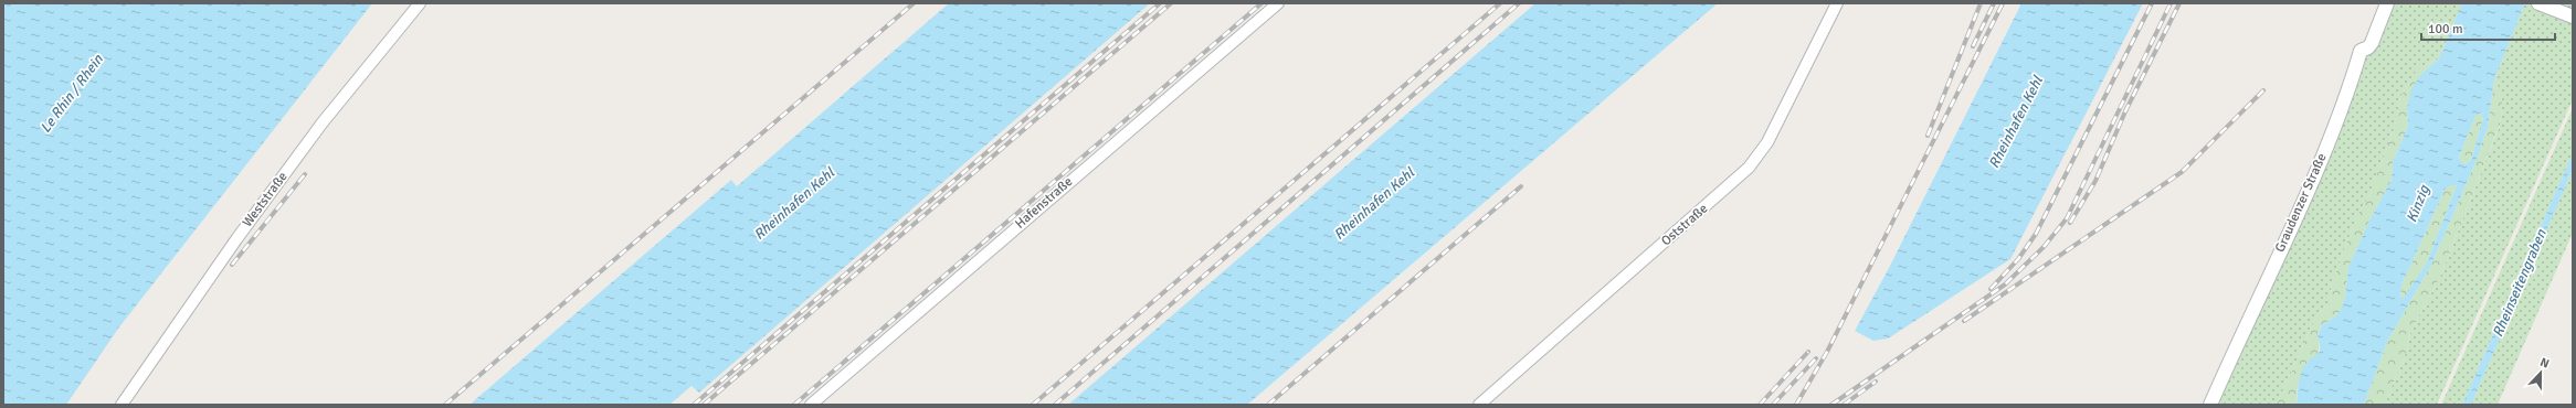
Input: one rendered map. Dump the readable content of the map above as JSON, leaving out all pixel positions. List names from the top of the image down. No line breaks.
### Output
{"streets":{"street":["Weststraße","Hafenstraße","Graudenzer Straße","Oststraße"]},"water":["Le Rhin / Rhein","Rheinhafen Kehl","Kinzig","Rheinseitengraben"],"scale_bar":"100 m","north":"top"}
